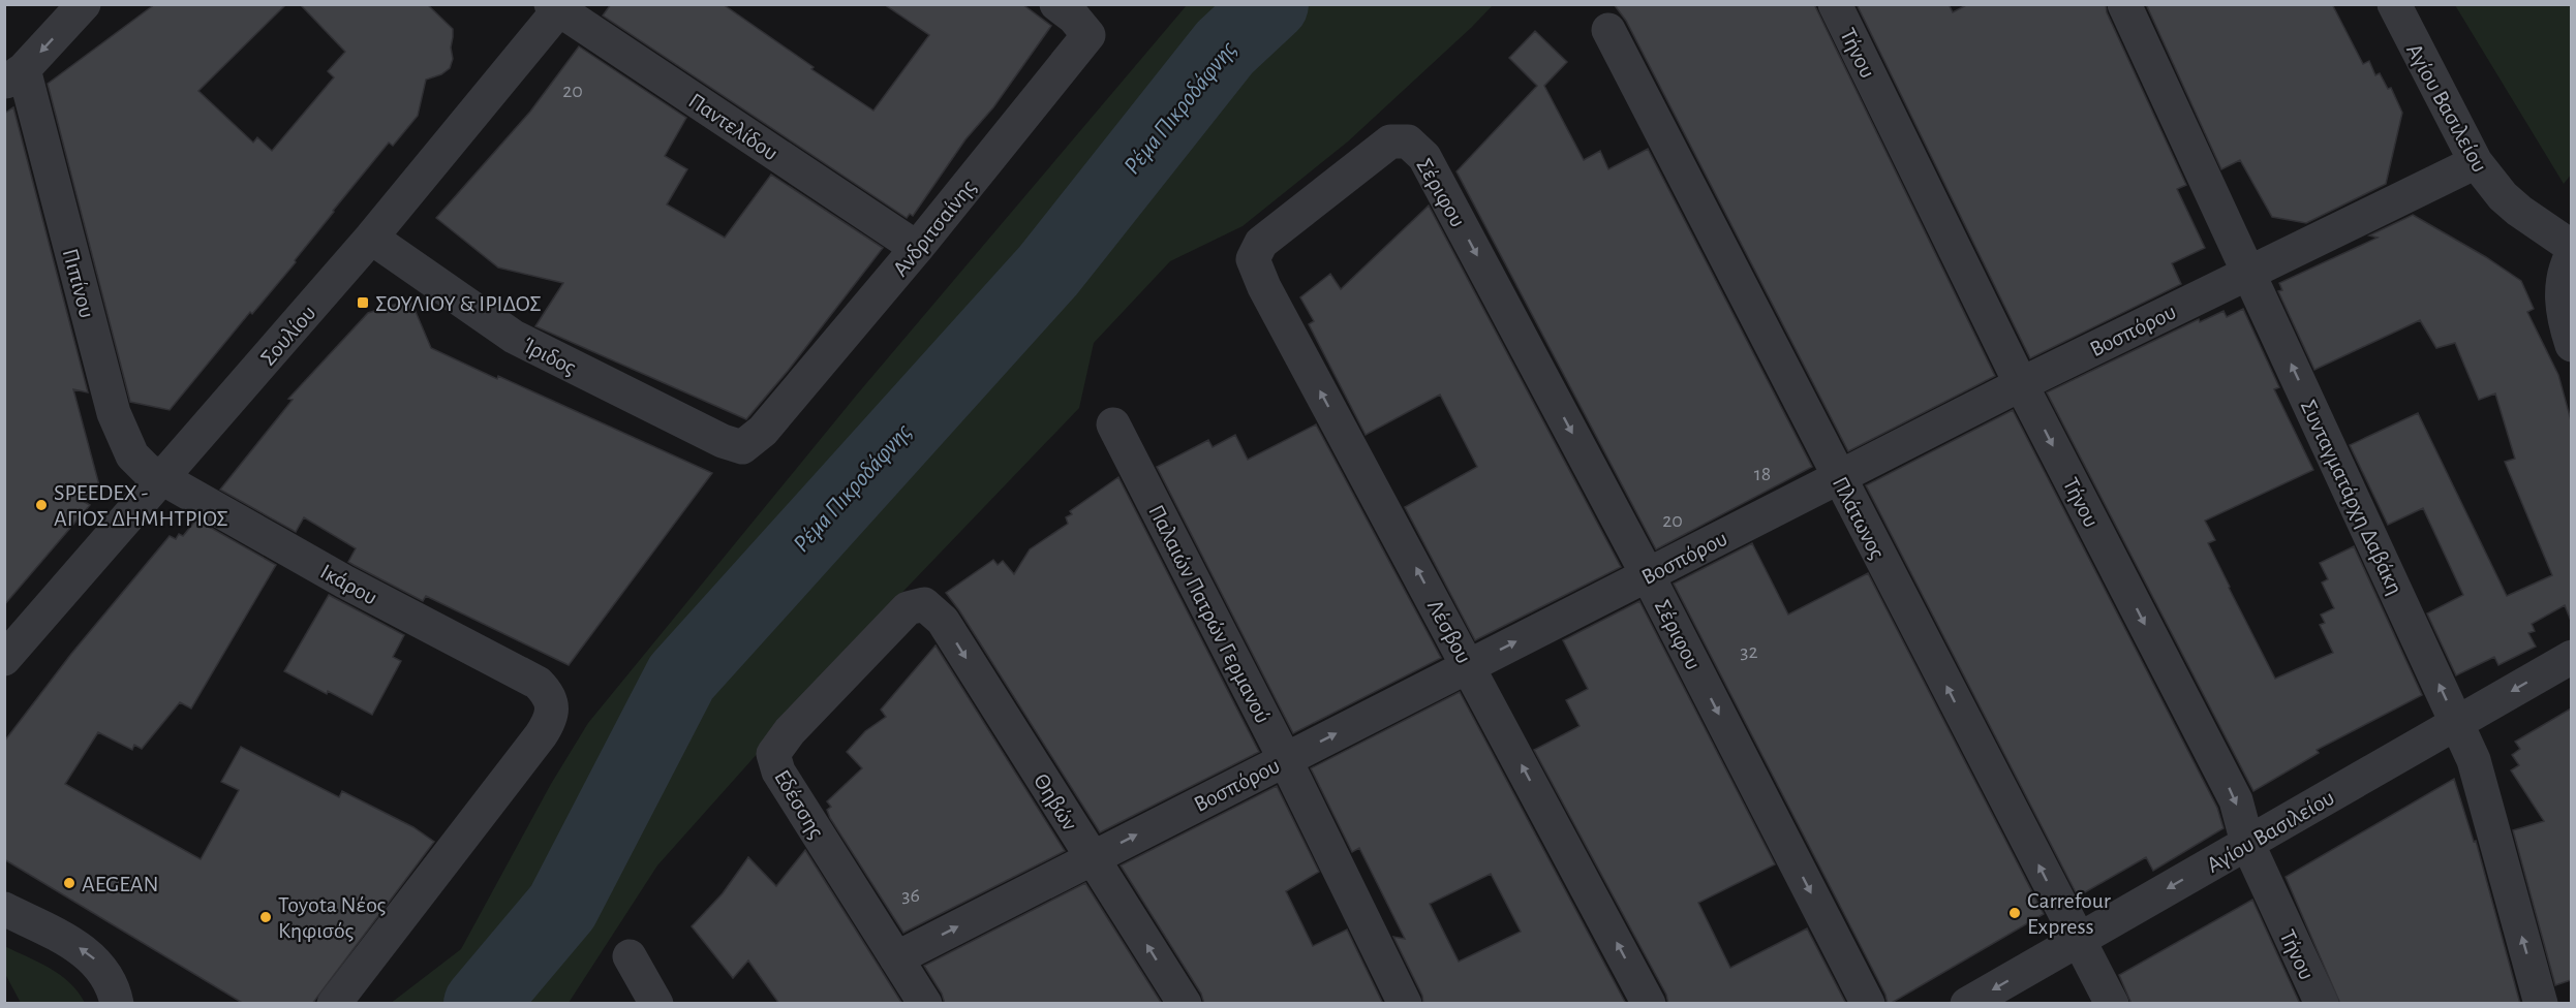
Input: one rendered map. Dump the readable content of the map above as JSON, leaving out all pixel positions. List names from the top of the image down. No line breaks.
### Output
{"streets":{"street":["Τήνου","Αγίου Βασιλείου","Παντελίδου","Σέριφου","Ανδριτσαίνης","Πιπίνου","Βοσπόρου","Σουλίου","Ίριδος","Συνταγματάρχη Δαβάκη","Πλάτωνος","Ικάρου","Παλαιών Πατρών Γερμανού","Λέσβου","Θηβών","Εδέσσης"]},"crossings":[["Τήνου","Αγίου Βασιλείου"],["Τήνου","Βοσπόρου"],["Αγίου Βασιλείου","Βοσπόρου"],["Αγίου Βασιλείου","Συνταγματάρχη Δαβάκη"],["Αγίου Βασιλείου","Πλάτωνος"],["Παντελίδου","Ανδριτσαίνης"],["Παντελίδου","Σουλίου"],["Σέριφου","Βοσπόρου"],["Σέριφου","Λέσβου"],["Ανδριτσαίνης","Ίριδος"],["Πιπίνου","Σουλίου"],["Πιπίνου","Ικάρου"],["Βοσπόρου","Συνταγματάρχη Δαβάκη"],["Βοσπόρου","Πλάτωνος"],["Βοσπόρου","Παλαιών Πατρών Γερμανού"],["Βοσπόρου","Λέσβου"],["Βοσπόρου","Θηβών"],["Βοσπόρου","Εδέσσης"],["Σουλίου","Ίριδος"],["Σουλίου","Ικάρου"],["Θηβών","Εδέσσης"]],"one_way":["Τήνου","Αγίου Βασιλείου","Σέριφου","Βοσπόρου","Συνταγματάρχη Δαβάκη","Πλάτωνος","Λέσβου"],"water":["Ρέμα Πικροδάφνης"],"places":{"transit":["ΣΟΥΛΙΟΥ & ΙΡΙΔΟΣ"],"other":["SPEEDEX - ΑΓΙΟΣ ΔΗΜΗΤΡΙΟΣ","AEGEAN","Carrefour Express","Toyota Νέος Κηφισός"]},"house_numbers":["20","18","20","32","36"]}
